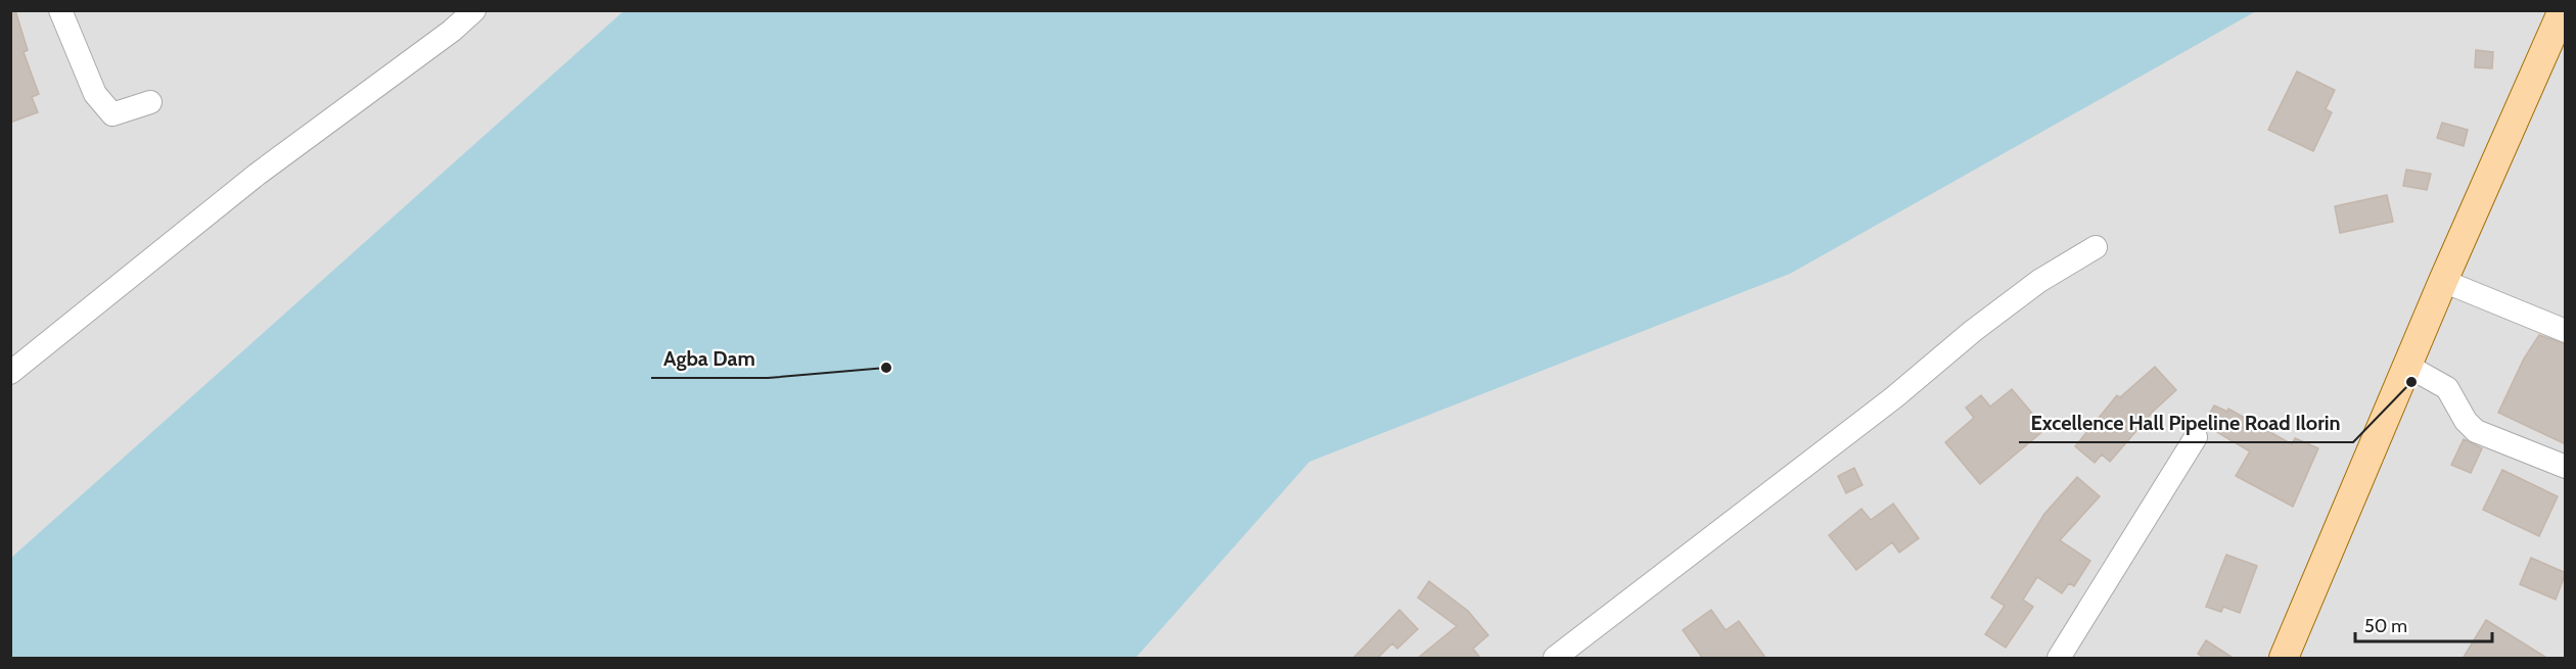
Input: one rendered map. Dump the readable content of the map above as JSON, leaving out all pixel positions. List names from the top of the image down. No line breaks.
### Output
{"places":["Agba Dam","Excellence Hall Pipeline Road Ilorin"],"scale_bar":"50 m"}
